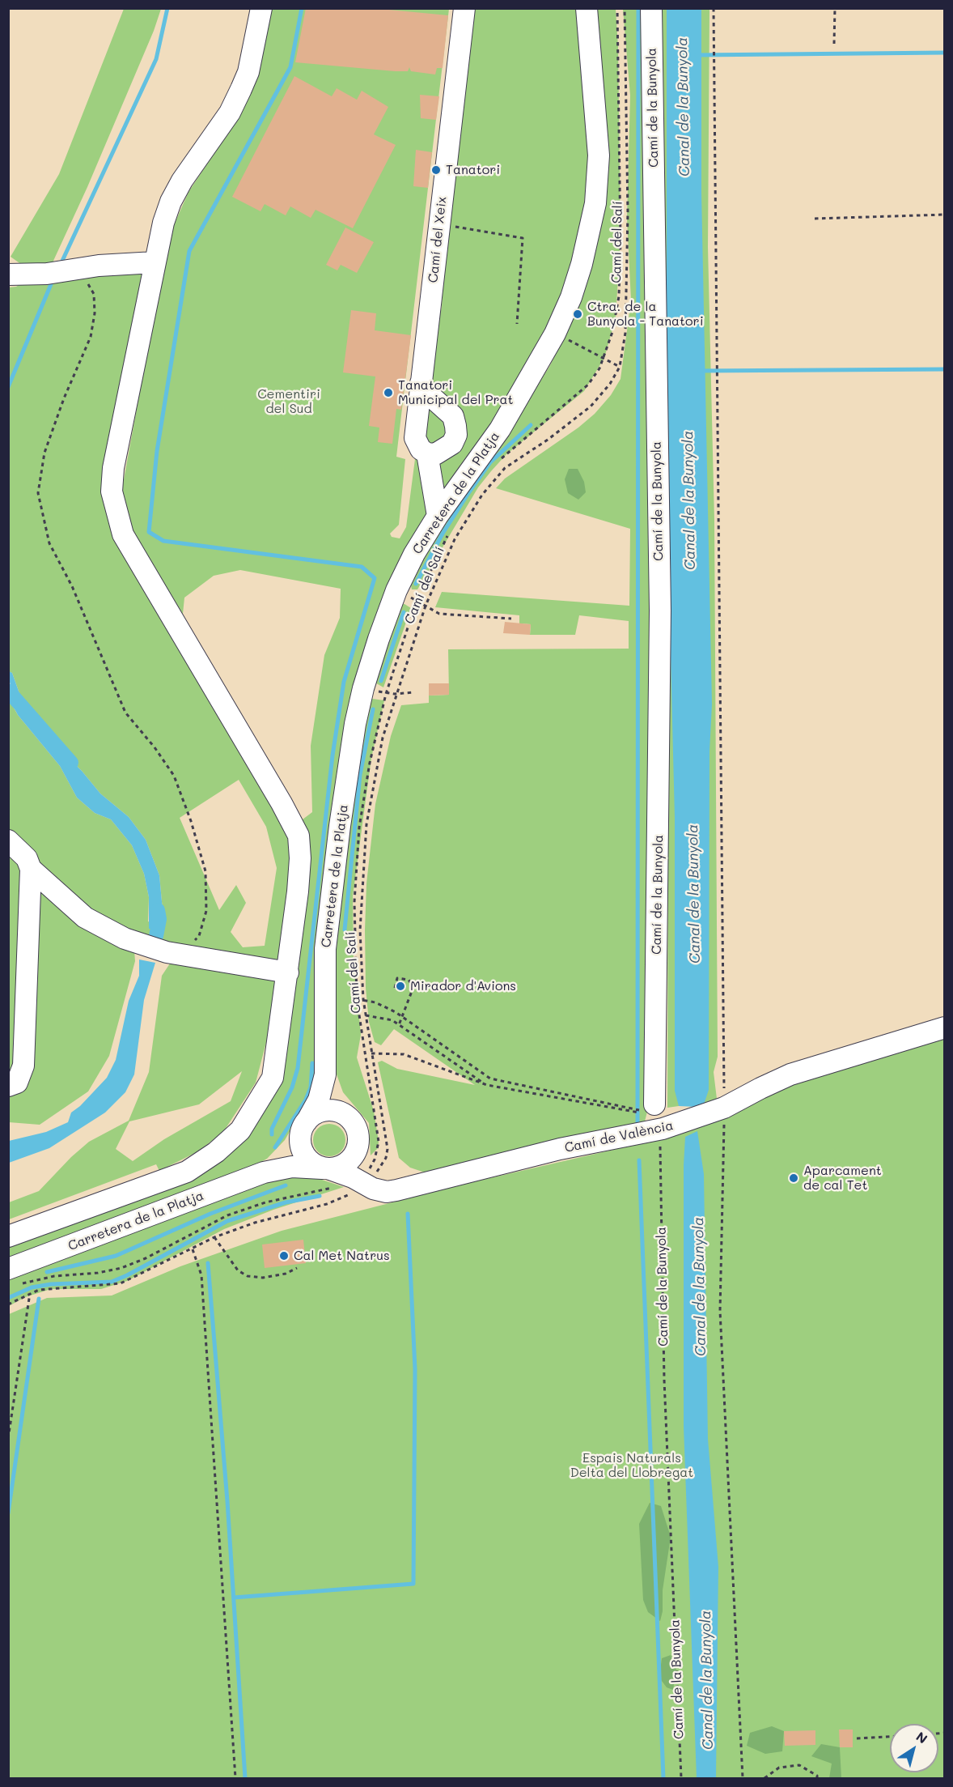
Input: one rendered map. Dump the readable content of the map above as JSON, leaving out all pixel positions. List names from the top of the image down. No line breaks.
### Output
{"streets":{"street":["Camí de la Bunyola","Camí del Xeix","Carretera de la Platja","Camí de València"],"path":["Camí del Salí"]},"crossings":[["Camí de la Bunyola","Camí de València"],["Camí del Xeix","Carretera de la Platja"],["Carretera de la Platja","Camí de València"]],"water":["Canal de la Bunyola"],"parks":["Cementiri del Sud","Espais Naturals Delta del Llobregat"],"places":["Tanatori","Ctra. de la Bunyola - Tanatori","Tanatori Municipal del Prat","Mirador d'Avions","Aparcament de cal Tet","Cal Met Natrus"],"north":"top right"}
